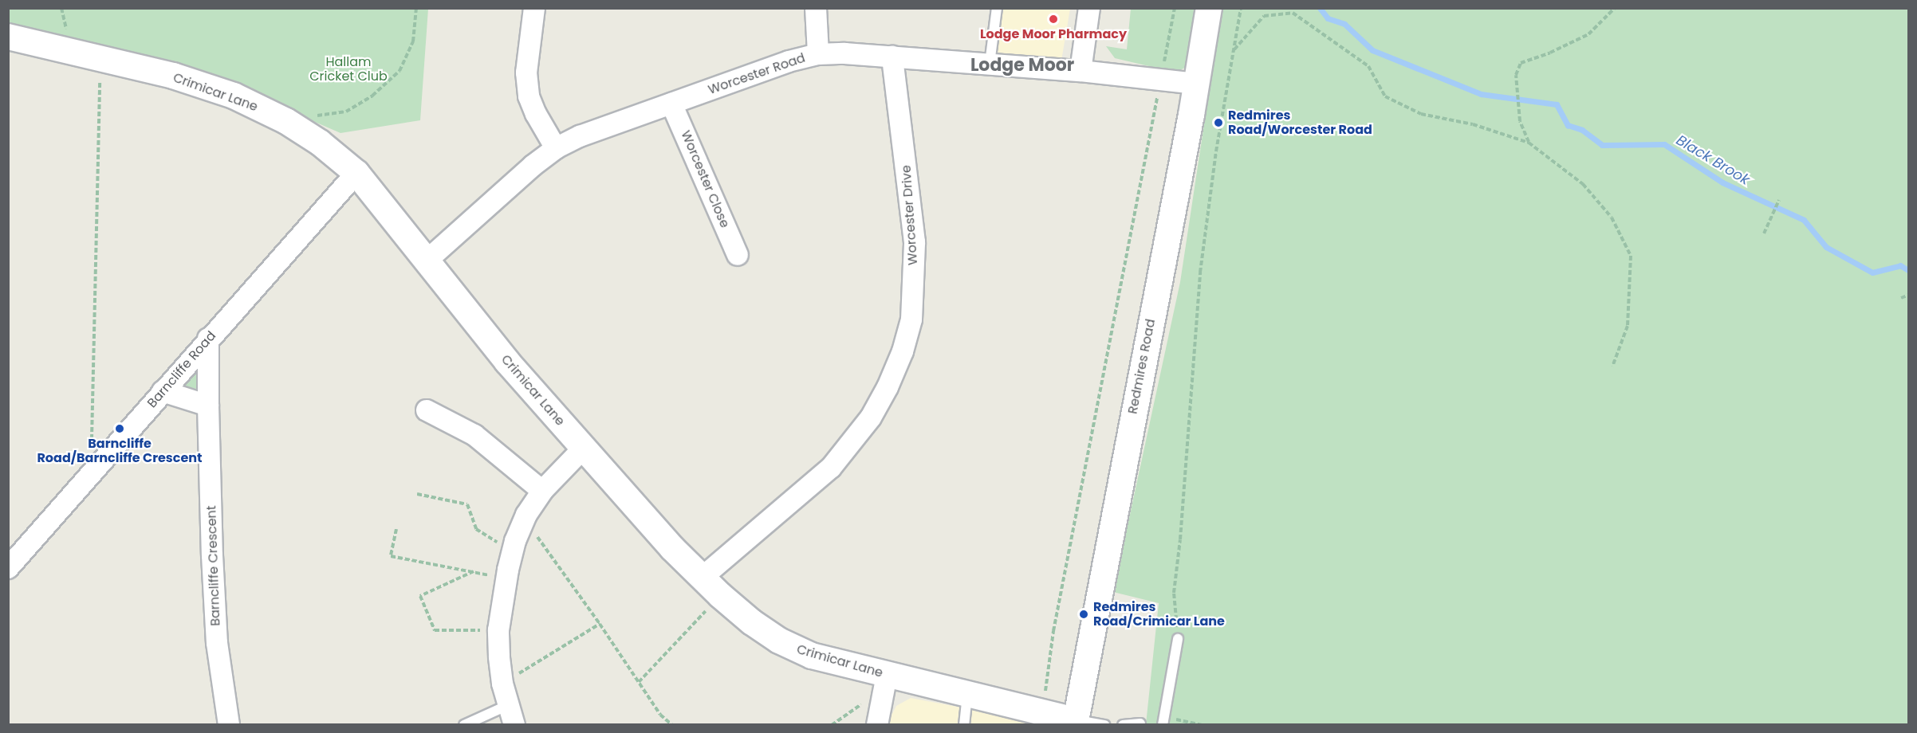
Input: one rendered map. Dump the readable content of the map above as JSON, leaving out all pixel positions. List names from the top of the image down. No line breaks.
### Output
{"streets":{"street":["Worcester Road","Crimicar Lane","Worcester Close","Worcester Drive","Redmires Road","Barncliffe Road","Barncliffe Crescent"]},"crossings":[["Worcester Road","Crimicar Lane"],["Worcester Road","Worcester Close"],["Worcester Road","Worcester Drive"],["Worcester Road","Redmires Road"],["Crimicar Lane","Worcester Drive"],["Crimicar Lane","Redmires Road"],["Crimicar Lane","Barncliffe Road"],["Barncliffe Road","Barncliffe Crescent"]],"districts":["Lodge Moor"],"water":["Black Brook"],"parks":["Hallam Cricket Club"],"places":["Lodge Moor Pharmacy","Redmires Road/Worcester Road","Barncliffe Road/Barncliffe Crescent","Redmires Road/Crimicar Lane"]}
